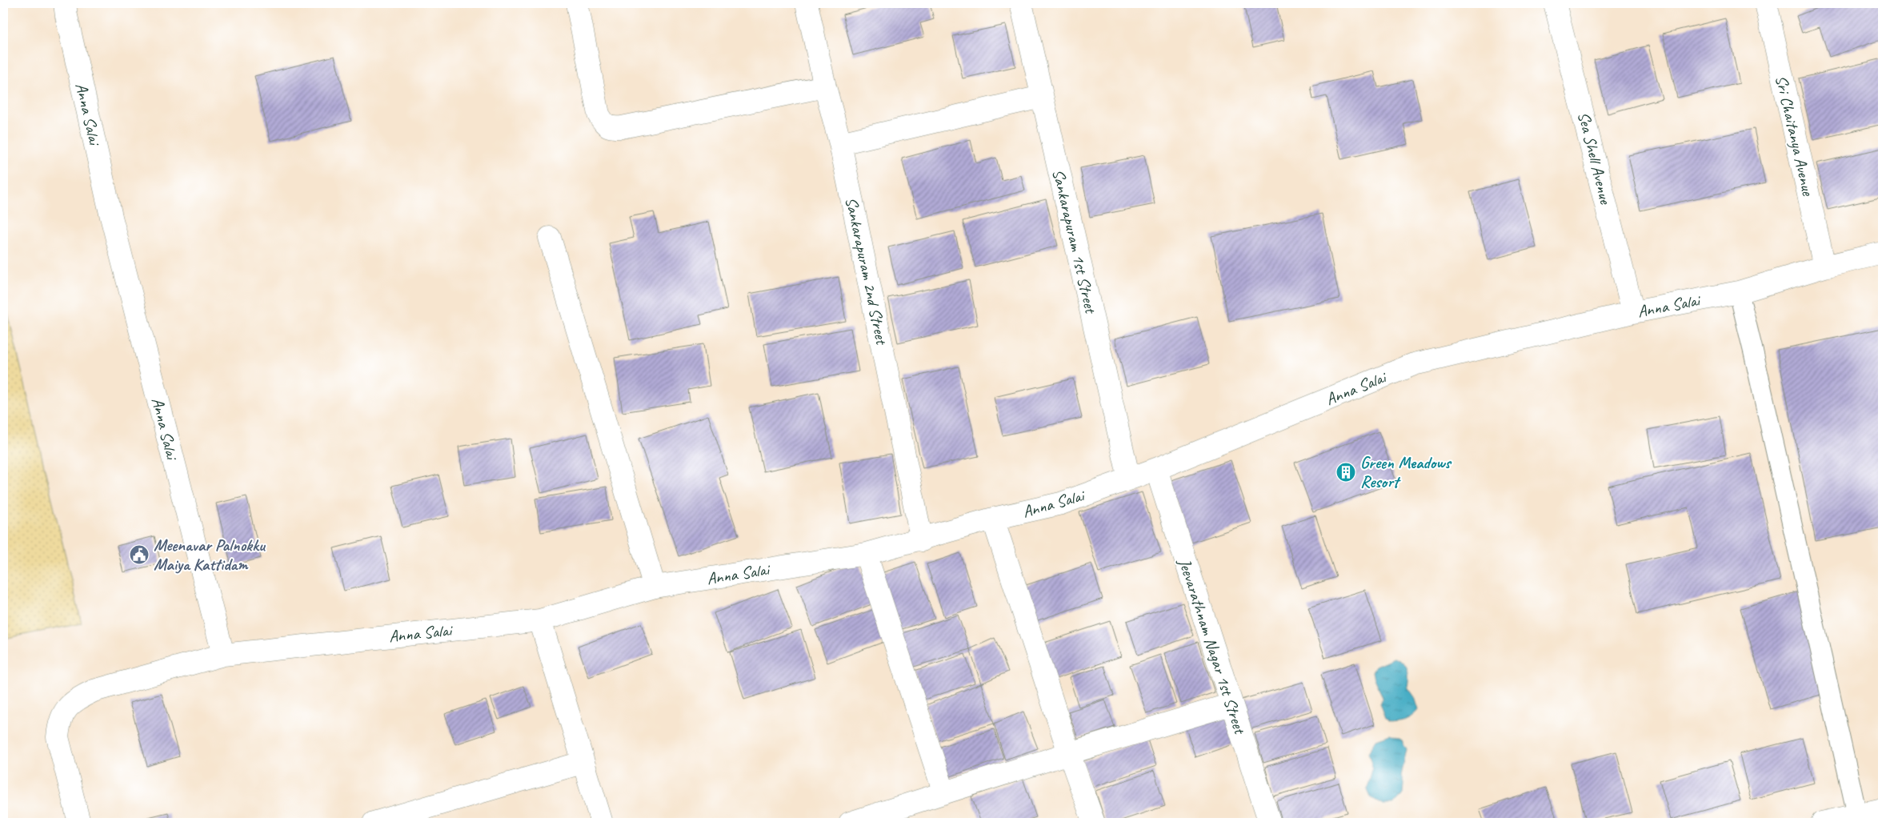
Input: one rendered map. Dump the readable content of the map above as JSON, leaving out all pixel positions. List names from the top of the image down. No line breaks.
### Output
{"streets":{"street":["Anna Salai","Sri Chaitanya Avenue","Sea Shell Avenue","Sankarapuram 1st Street","Sankarapuram 2nd Street","Jeevarathnam Nagar 1st Street"]},"crossings":[["Anna Salai","Sri Chaitanya Avenue"],["Anna Salai","Sea Shell Avenue"],["Anna Salai","Sankarapuram 1st Street"],["Anna Salai","Sankarapuram 2nd Street"],["Anna Salai","Jeevarathnam Nagar 1st Street"]],"places":{"building":["Green Meadows Resort"],"public building":["Meenavar Palnokku Maiya Kattidam"]}}
